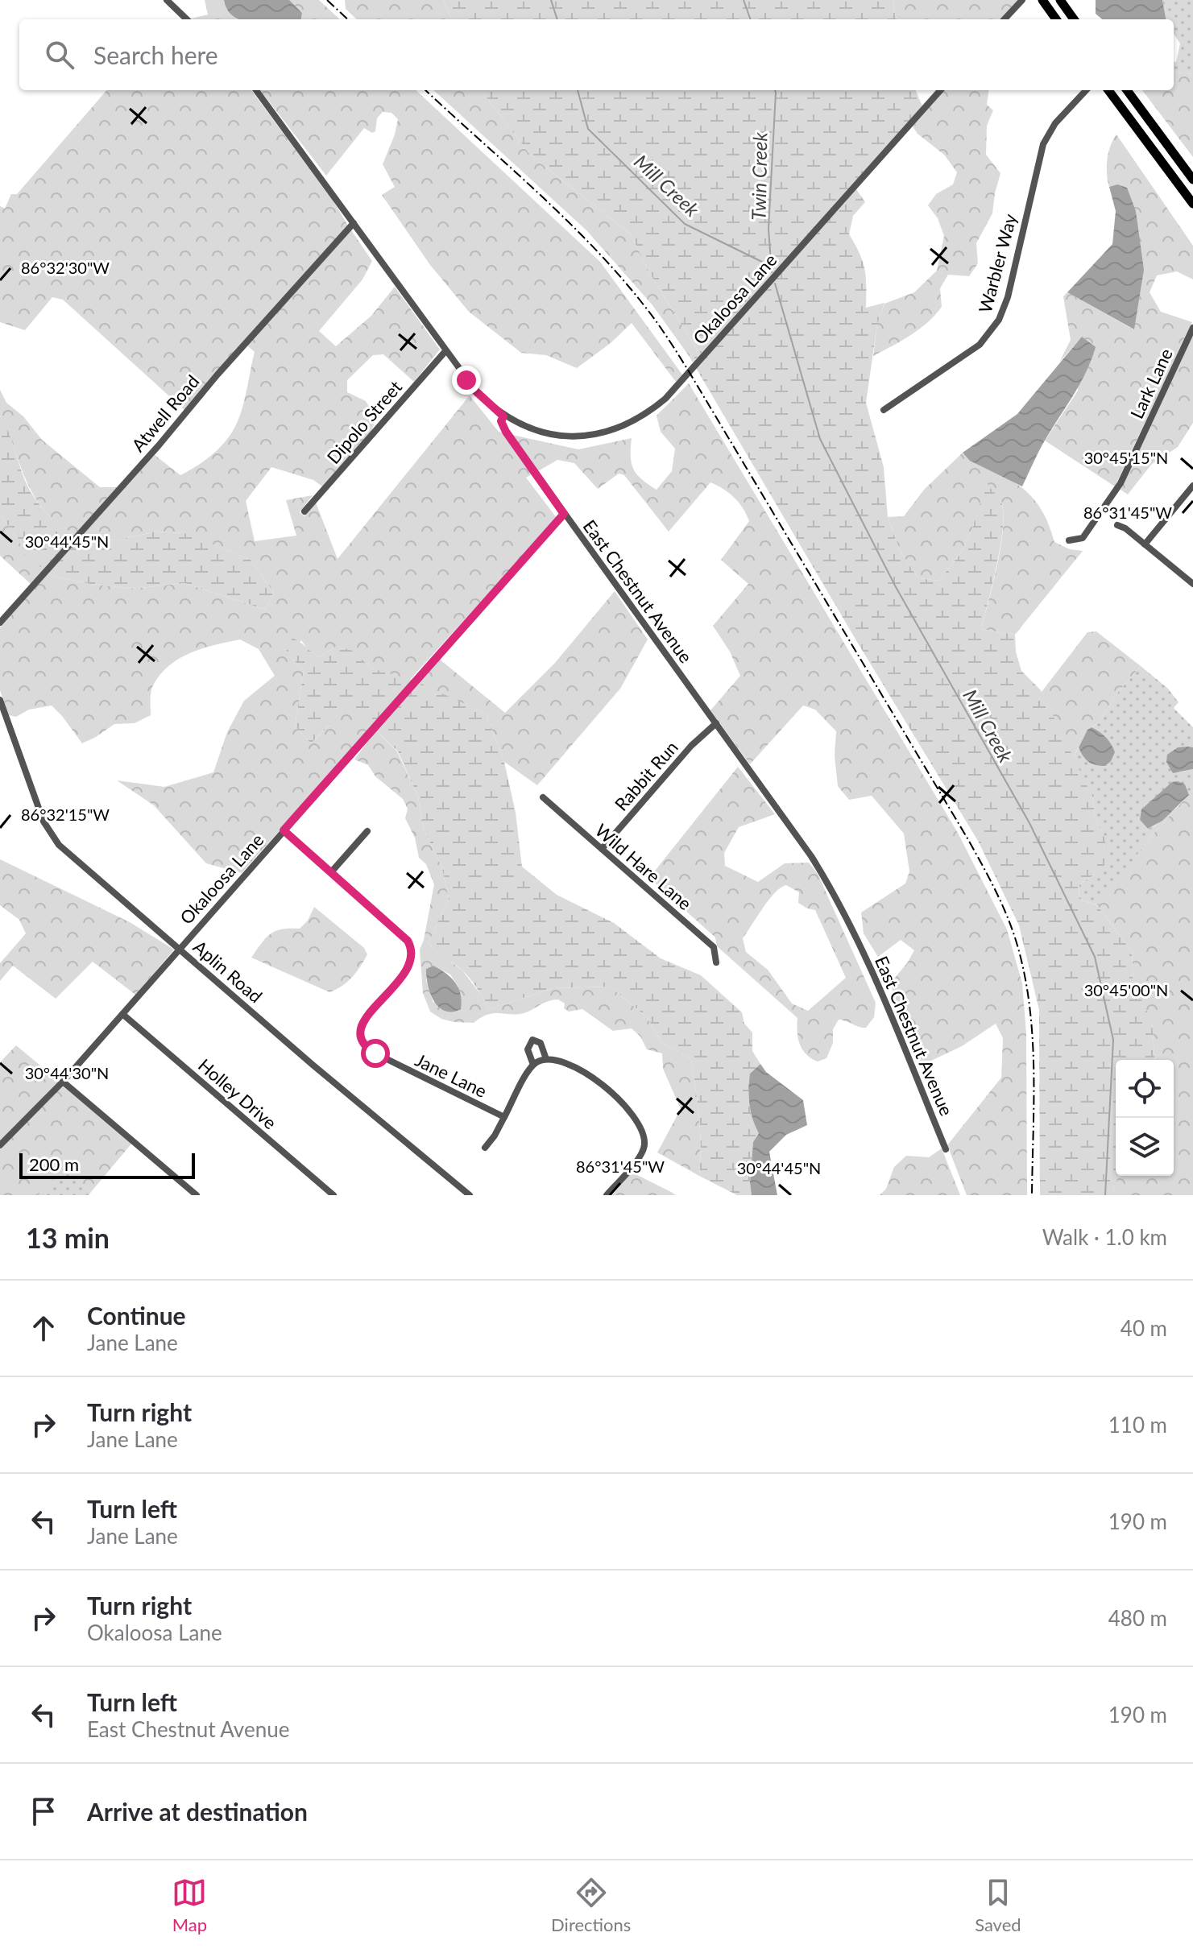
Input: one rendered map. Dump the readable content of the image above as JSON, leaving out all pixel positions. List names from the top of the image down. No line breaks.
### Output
{"streets":{"street":["Warbler Way","Okaloosa Lane","Lark Lane","Atwell Road","Dipolo Street","East Chestnut Avenue","Rabbit Run","Wild Hare Lane","Aplin Road","Jane Lane","Holley Drive"]},"crossings":[["Okaloosa Lane","East Chestnut Avenue"],["Okaloosa Lane","Aplin Road"],["Okaloosa Lane","Jane Lane"],["Okaloosa Lane","Holley Drive"],["Atwell Road","East Chestnut Avenue"],["Dipolo Street","East Chestnut Avenue"],["East Chestnut Avenue","Rabbit Run"],["Rabbit Run","Wild Hare Lane"]],"water":["Twin Creek","Mill Creek"],"scale_bar":"200 m","page":{"search":"Search here","scale":"200 m","heading":["13 min","Walk · 1.0 km"],"list":[["Continue","Jane Lane","40 m"],["Turn right","Jane Lane","110 m"],["Turn left","Jane Lane","190 m"],["Turn right","Okaloosa Lane","480 m"],["Turn left","East Chestnut Avenue","190 m"],"Arrive at destination"],"nav":["Map","Directions","Saved"]},"coordinates":["86°32'30\"W","30°45'15\"N","86°31'45\"W","30°44'45\"N","86°32'15\"W","30°45'00\"N","30°44'30\"N"]}
